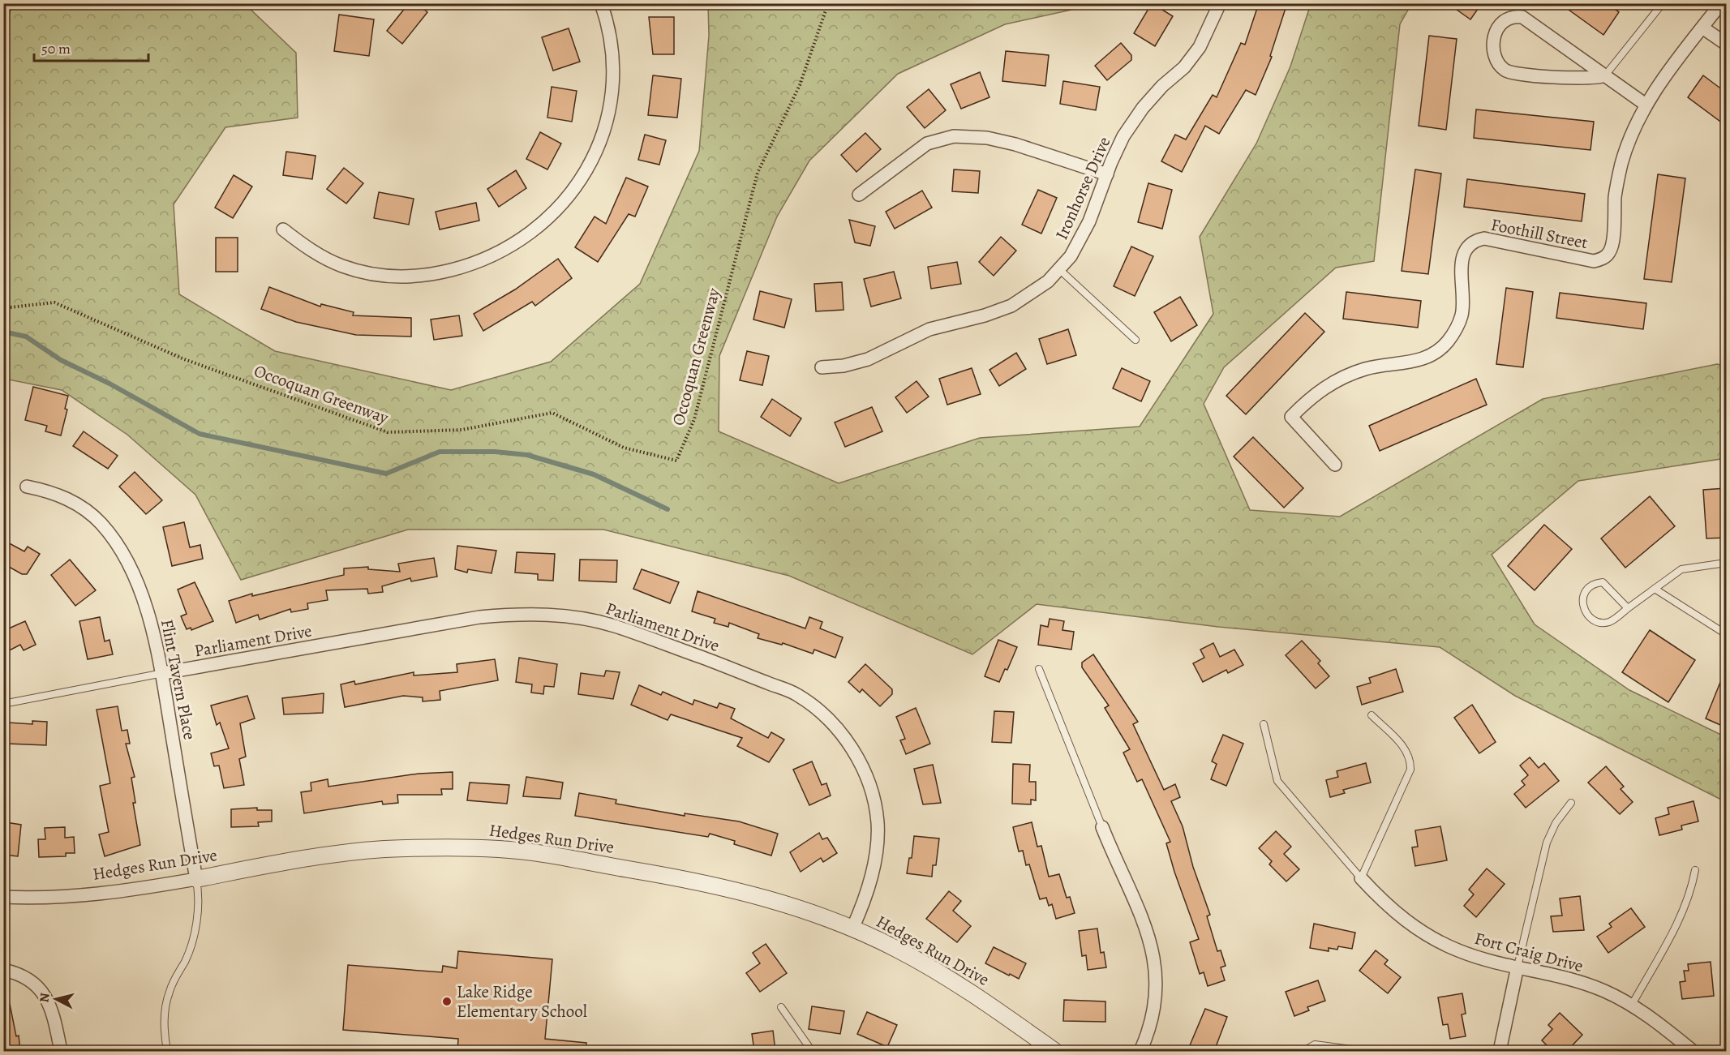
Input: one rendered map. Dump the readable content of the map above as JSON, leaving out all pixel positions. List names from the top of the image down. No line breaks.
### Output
{"streets":{"street":["Ironhorse Drive","Foothill Street","Parliament Drive","Flint Tavern Place","Hedges Run Drive","Fort Craig Drive"],"path":["Occoquan Greenway"]},"crossings":[["Parliament Drive","Flint Tavern Place"],["Parliament Drive","Hedges Run Drive"],["Flint Tavern Place","Hedges Run Drive"]],"places":["Lake Ridge Elementary School"],"scale_bar":"50 m","north":"left"}
